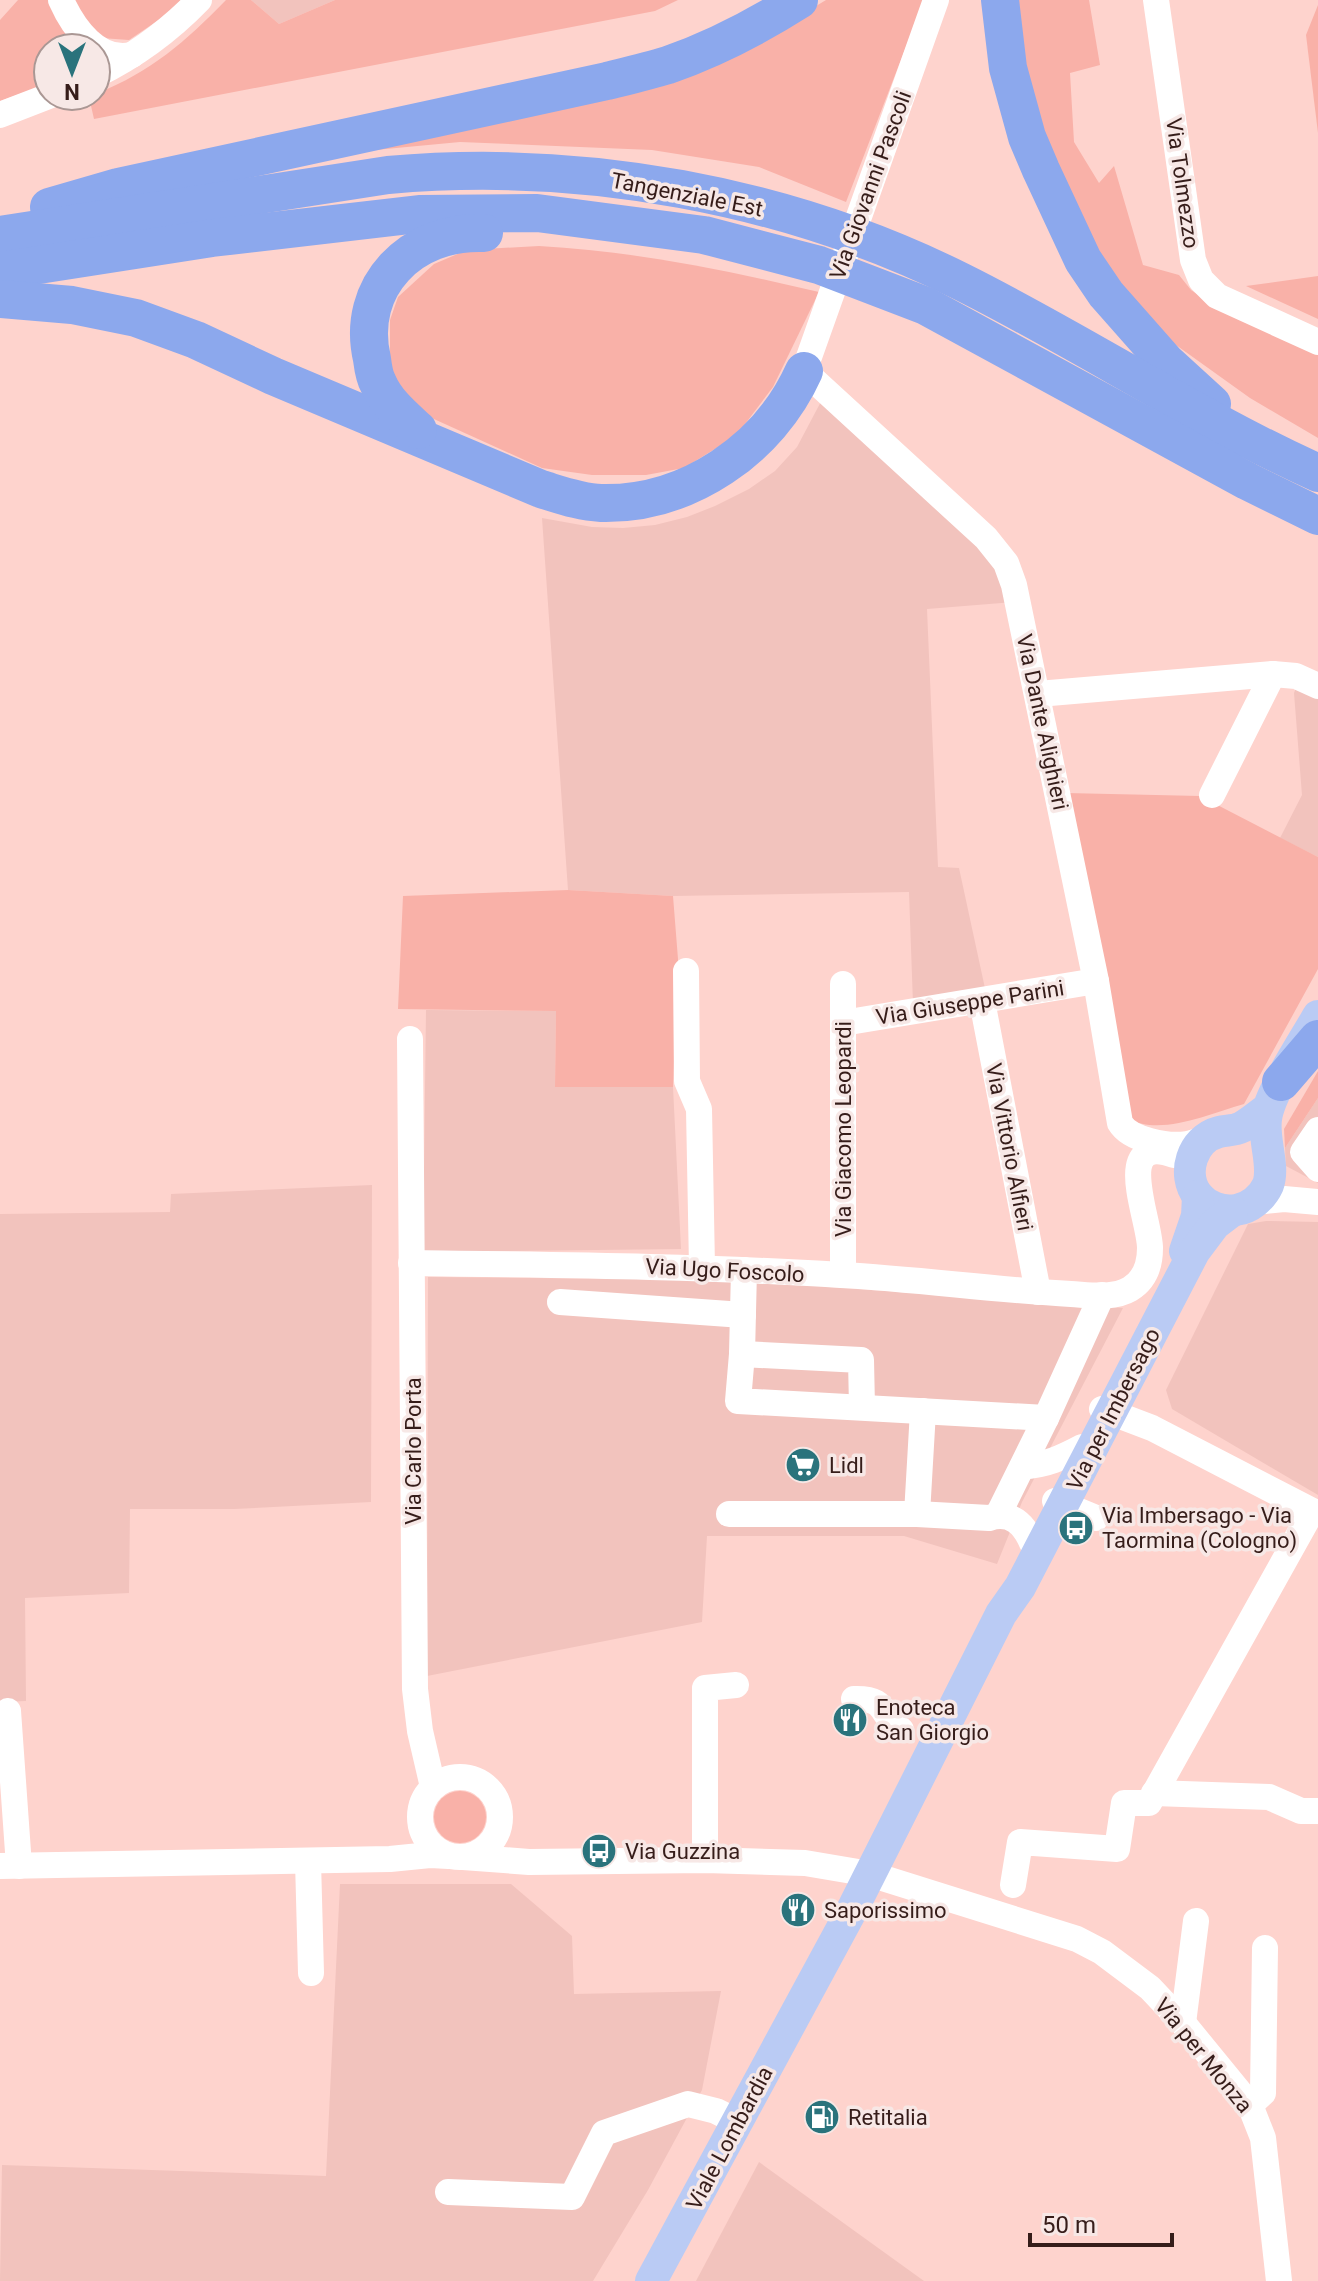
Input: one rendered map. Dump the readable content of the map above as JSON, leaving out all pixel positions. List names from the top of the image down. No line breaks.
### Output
{"streets":{"highway":["Tangenziale Est"],"main road":["Via per Imbersago","Viale Lombardia"],"street":["Via Tolmezzo","Via Giovanni Pascoli","Via Dante Alighieri","Via Giuseppe Parini","Via Giacomo Leopardi","Via Vittorio Alfieri","Via Ugo Foscolo","Via Carlo Porta","Via per Monza"]},"crossings":[["Via Giovanni Pascoli","Via Dante Alighieri"],["Via Dante Alighieri","Via Giuseppe Parini"],["Via Giuseppe Parini","Via Giacomo Leopardi"],["Via Giuseppe Parini","Via Vittorio Alfieri"],["Via Giacomo Leopardi","Via Ugo Foscolo"],["Via Vittorio Alfieri","Via Ugo Foscolo"],["Via Ugo Foscolo","Via Carlo Porta"],["Via per Imbersago","Via per Monza"],["Via per Imbersago","Viale Lombardia"]],"places":{"supermarket":["Lidl"],"bus stop":["Via Imbersago - Via Taormina (Cologno)","Via Guzzina"],"restaurant":["Enoteca San Giorgio","Saporissimo"],"fuel station":["Retitalia"]},"scale_bar":"50 m","north":"bottom"}
